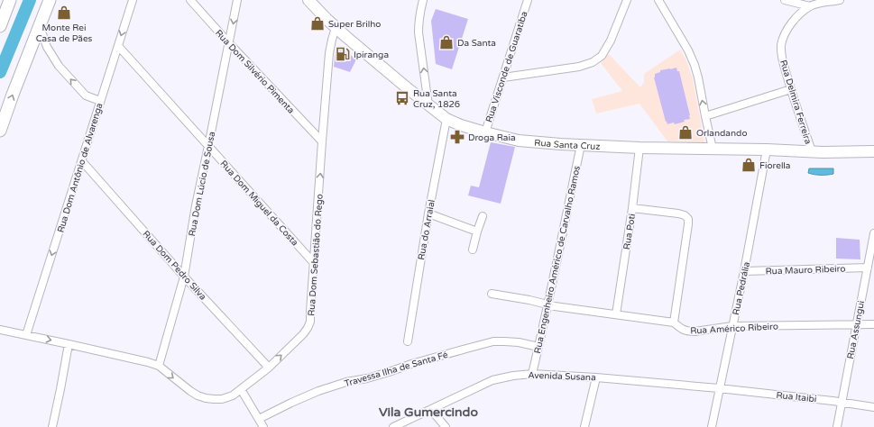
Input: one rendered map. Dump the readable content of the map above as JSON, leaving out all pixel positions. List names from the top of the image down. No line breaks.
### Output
{"streets":{"main road":["Rua Santa Cruz"],"street":["Rua Visconde de Guaratiba","Rua Dom Silvério Pimenta","Rua Delmira Ferreira","Rua Dom Antônio de Alvarenga","Rua Dom Lúcio de Sousa","Rua Dom Miguel da Costa","Rua do Arraial","Rua Poti","Rua Dom Sebastião do Rego","Rua Engenheiro Américo de Carvalho Ramos","Rua Dom Pedro Silva","Rua Mauro Ribeiro","Rua Pedrália","Rua Américo Ribeiro","Rua Assungui","Travessa Ilha de Santa Fé","Avenida Susana","Rua Itaibi"]},"crossings":[["Rua Visconde de Guaratiba","Rua Santa Cruz"],["Rua Dom Silvério Pimenta","Rua Dom Lúcio de Sousa"],["Rua Dom Silvério Pimenta","Rua Dom Sebastião do Rego"],["Rua Delmira Ferreira","Rua Santa Cruz"],["Rua Santa Cruz","Rua do Arraial"],["Rua Santa Cruz","Rua Poti"],["Rua Santa Cruz","Rua Dom Sebastião do Rego"],["Rua Santa Cruz","Rua Engenheiro Américo de Carvalho Ramos"],["Rua Santa Cruz","Rua Pedrália"],["Rua Dom Antônio de Alvarenga","Rua Dom Miguel da Costa"],["Rua Dom Antônio de Alvarenga","Rua Dom Sebastião do Rego"],["Rua Dom Antônio de Alvarenga","Rua Dom Pedro Silva"],["Rua Dom Lúcio de Sousa","Rua Dom Miguel da Costa"],["Rua Dom Lúcio de Sousa","Rua Dom Sebastião do Rego"],["Rua Dom Lúcio de Sousa","Rua Dom Pedro Silva"],["Rua Dom Miguel da Costa","Rua Dom Sebastião do Rego"],["Rua Poti","Rua Américo Ribeiro"],["Rua Dom Sebastião do Rego","Rua Dom Pedro Silva"],["Rua Engenheiro Américo de Carvalho Ramos","Rua Américo Ribeiro"],["Rua Engenheiro Américo de Carvalho Ramos","Travessa Ilha de Santa Fé"],["Rua Engenheiro Américo de Carvalho Ramos","Avenida Susana"],["Rua Mauro Ribeiro","Rua Pedrália"],["Rua Mauro Ribeiro","Rua Assungui"],["Rua Pedrália","Rua Américo Ribeiro"],["Rua Pedrália","Avenida Susana"],["Rua Pedrália","Rua Itaibi"],["Rua Américo Ribeiro","Rua Assungui"],["Rua Assungui","Rua Itaibi"],["Avenida Susana","Rua Itaibi"]],"one_way":["Rua Dom Antônio de Alvarenga"],"districts":["Vila Gumercindo"],"places":{"shop":["Monte Rei Casa de Pães","Super Brilho","Da Santa","Orlandando","Fiorella"],"fuel station":["Ipiranga"],"bus stop":["Rua Santa Cruz, 1826"],"pharmacy":["Droga Raia"]}}
